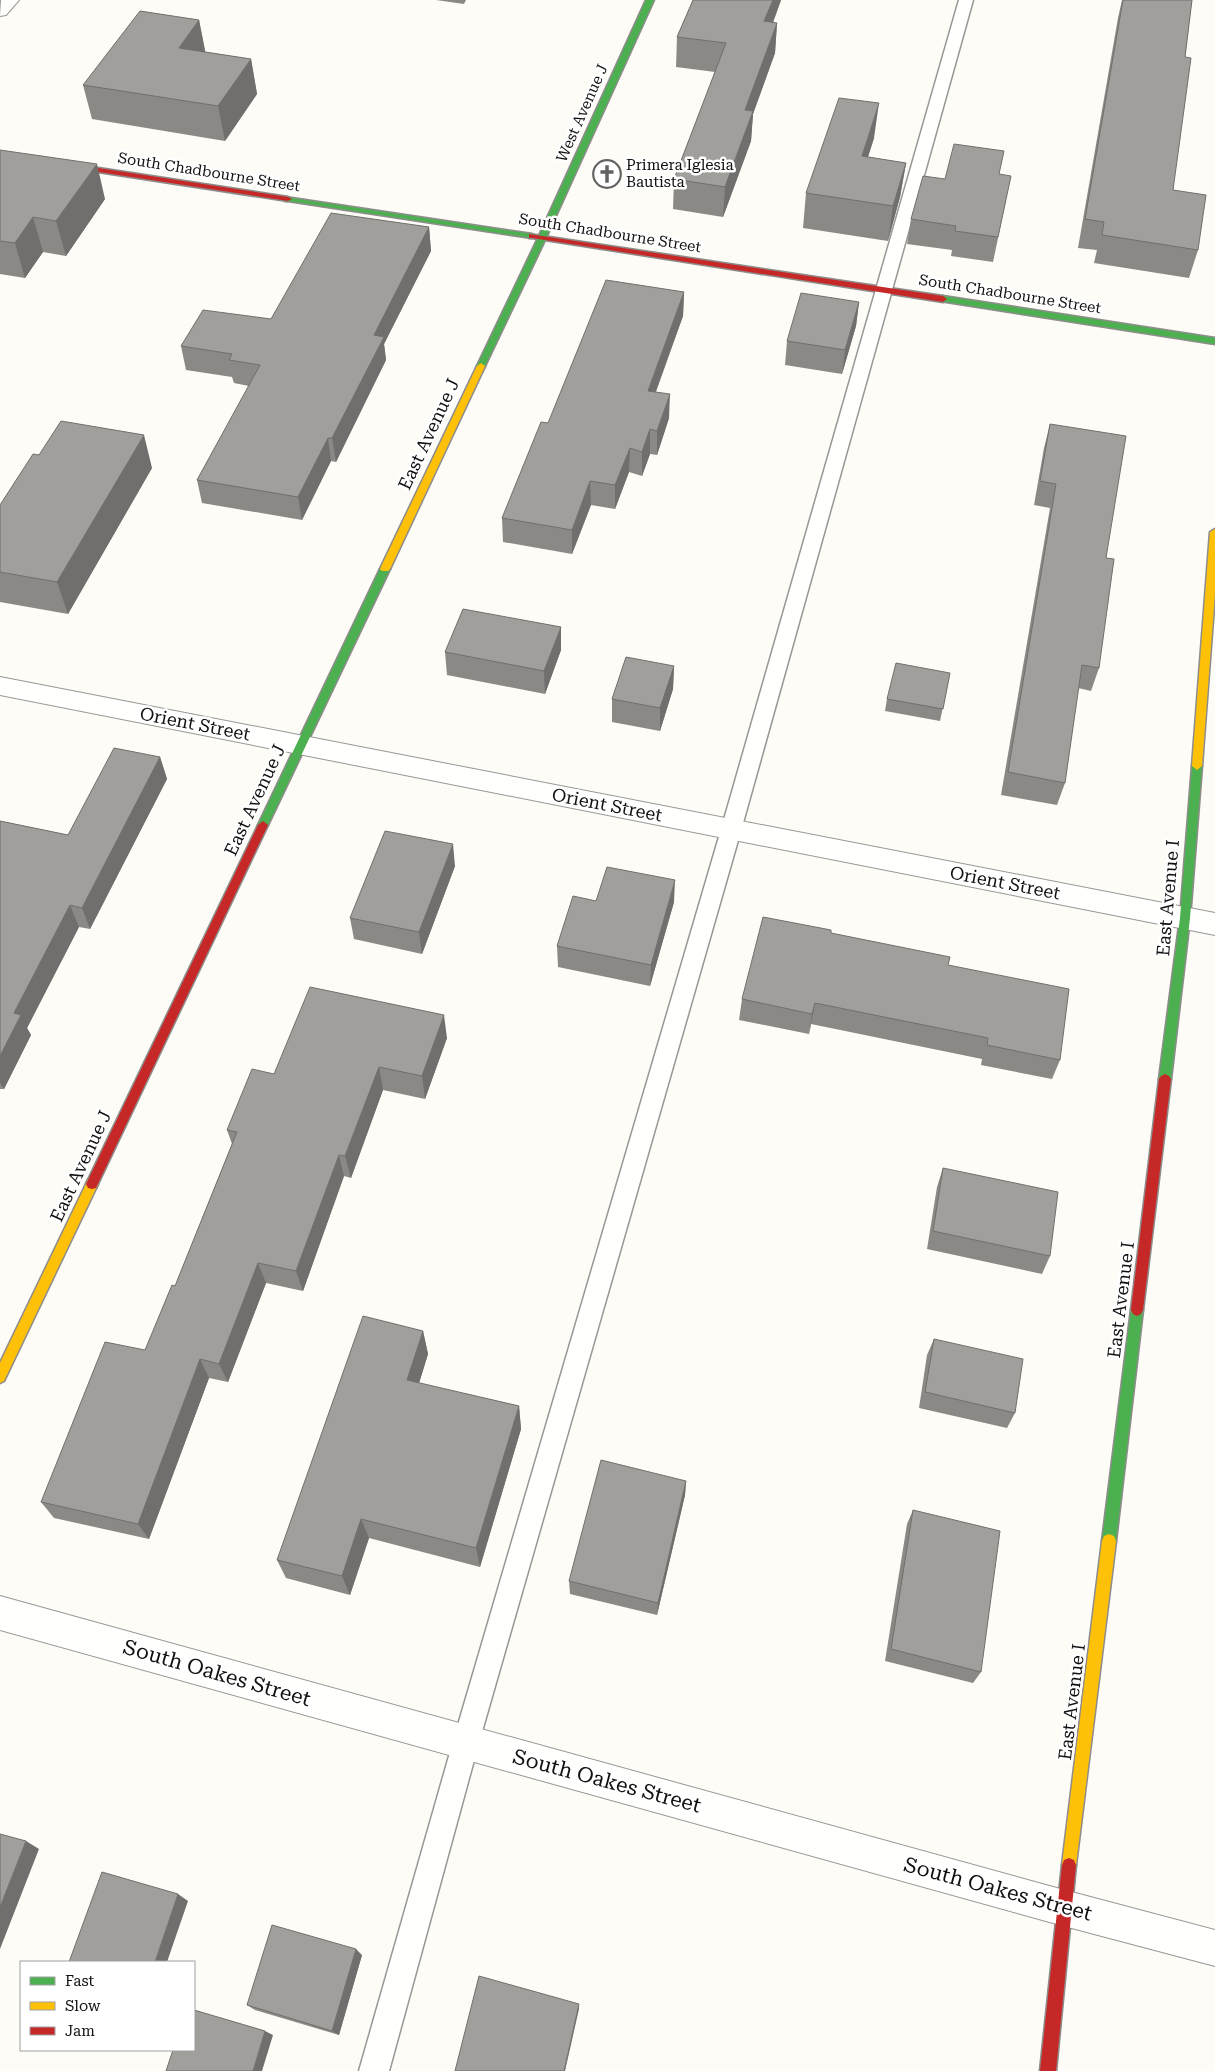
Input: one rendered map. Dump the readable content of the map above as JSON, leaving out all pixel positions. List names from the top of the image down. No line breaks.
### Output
{"streets":{"street":["West Avenue J","South Chadbourne Street","East Avenue J","Orient Street","East Avenue I","South Oakes Street"]},"crossings":[["West Avenue J","South Chadbourne Street"],["West Avenue J","East Avenue J"],["South Chadbourne Street","East Avenue J"],["East Avenue J","Orient Street"],["Orient Street","East Avenue I"],["East Avenue I","South Oakes Street"]],"places":{"church":["Primera Iglesia Bautista"]},"legend":["Fast","Slow","Jam"]}
